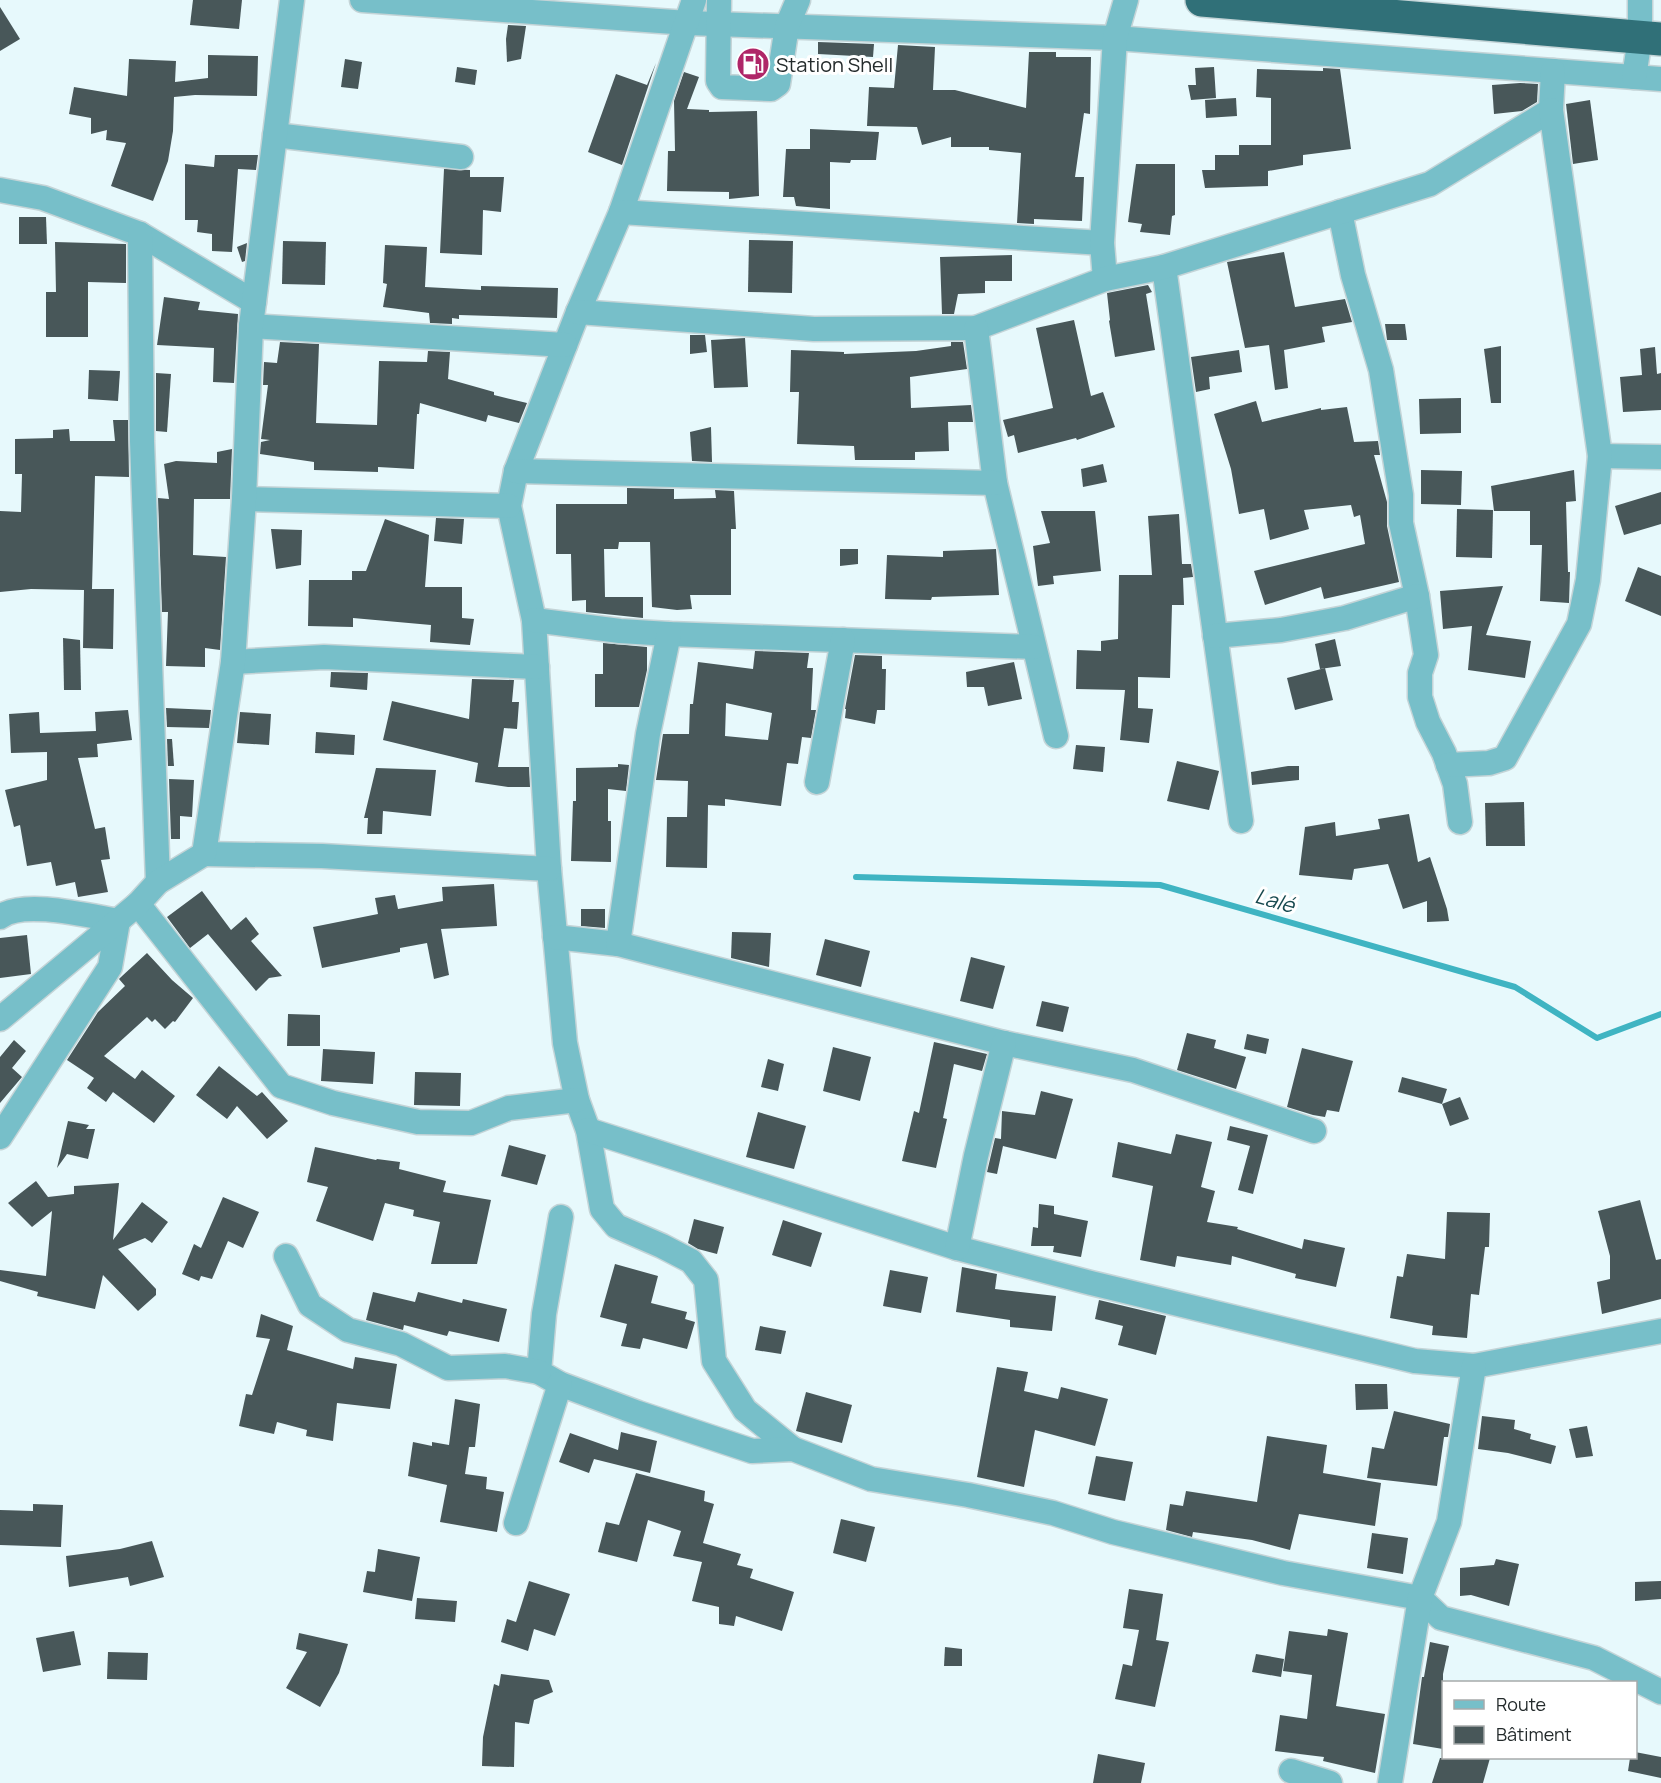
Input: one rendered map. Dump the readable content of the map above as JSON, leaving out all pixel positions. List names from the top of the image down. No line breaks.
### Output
{"water":["Lalé"],"places":{"fuel station":["Station Shell"]},"legend":["Route","Bâtiment"]}
